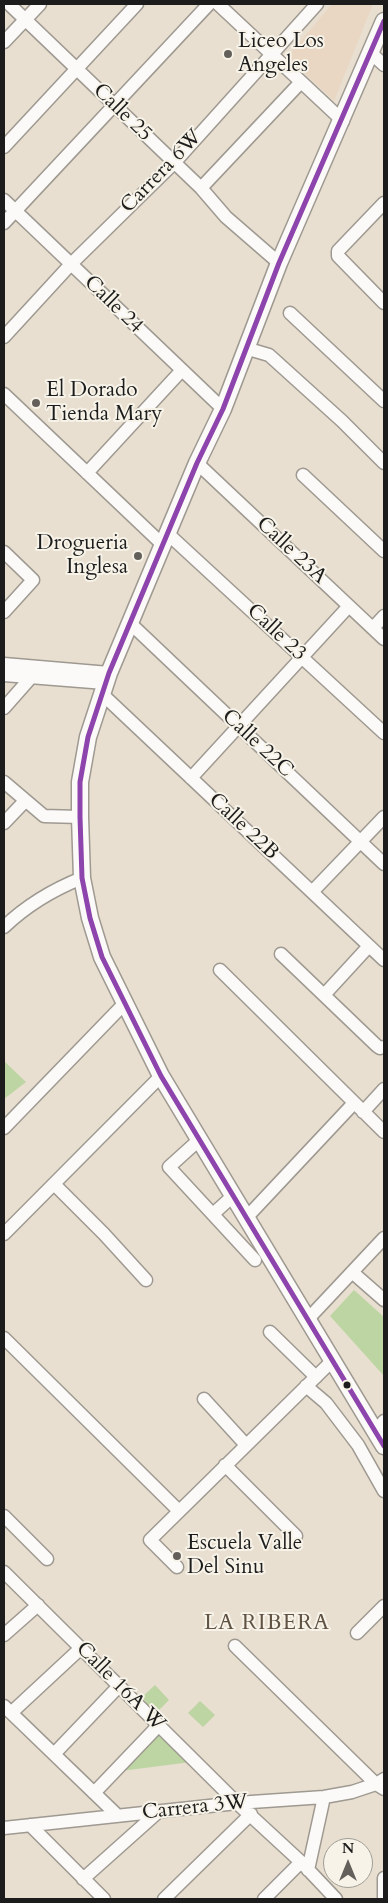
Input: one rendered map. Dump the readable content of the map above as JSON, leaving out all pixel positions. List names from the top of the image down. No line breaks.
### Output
{"streets":{"street":["Calle 25","Carrera 6W","Calle 24","Calle 23A","Calle 23","Calle 22C","Calle 22B","Calle 16A W","Carrera 3W"]},"crossings":[["Calle 25","Carrera 6W"],["Carrera 6W","Calle 24"],["Calle 16A W","Carrera 3W"]],"districts":["LA RIBERA"],"places":["Liceo Los Angeles","El Dorado Tienda Mary","Drogueria Inglesa","Escuela Valle Del Sinu"],"north":"top"}
